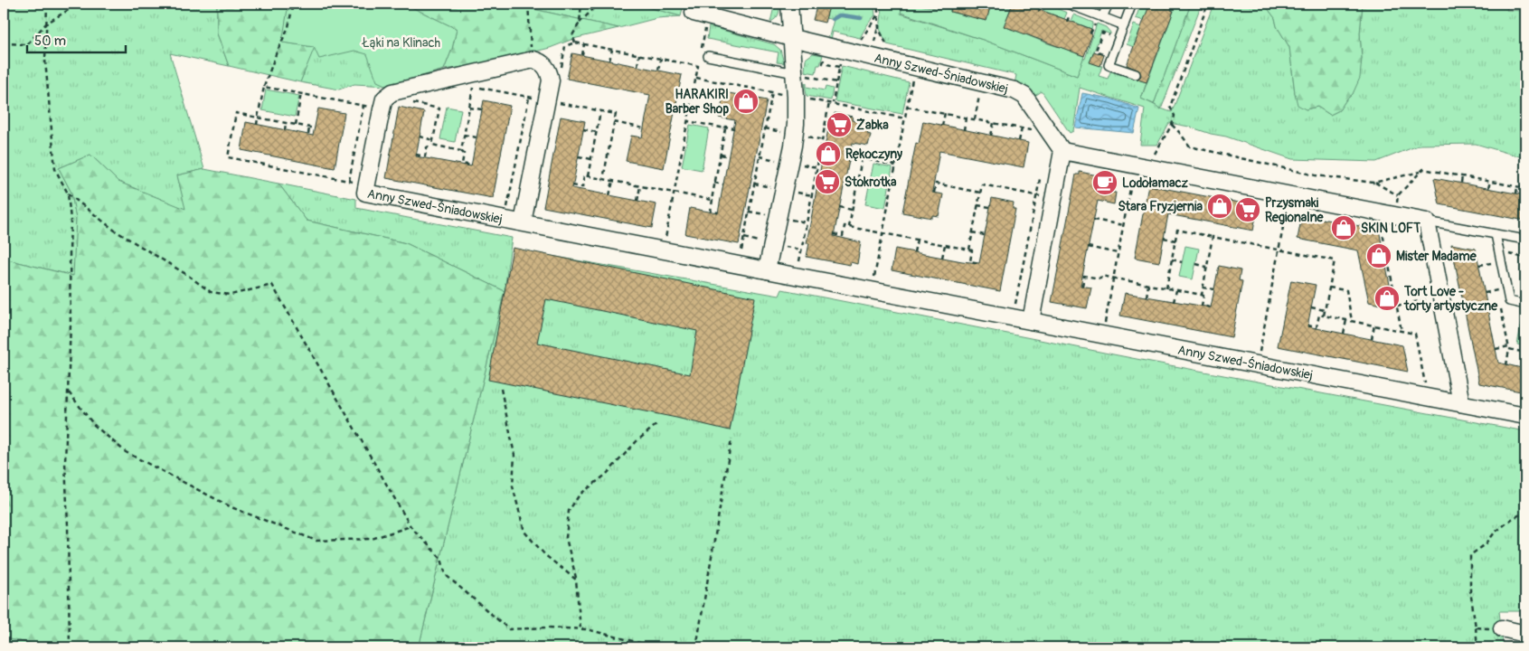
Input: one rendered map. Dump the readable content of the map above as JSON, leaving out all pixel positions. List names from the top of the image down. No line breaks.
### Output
{"streets":{"street":["Anny Szwed-Śniadowskiej"]},"parks":["Łąki na Klinach"],"places":{"shop":["HARAKIRI Barber Shop","Rękoczyny","Stara Fryzjernia","SKIN LOFT","Mister Madame","Tort Love - torty artystyczne"],"supermarket":["Żabka","Stokrotka","Przysmaki Regionalne"],"cafe":["Lodołamacz"]},"scale_bar":"50 m"}
